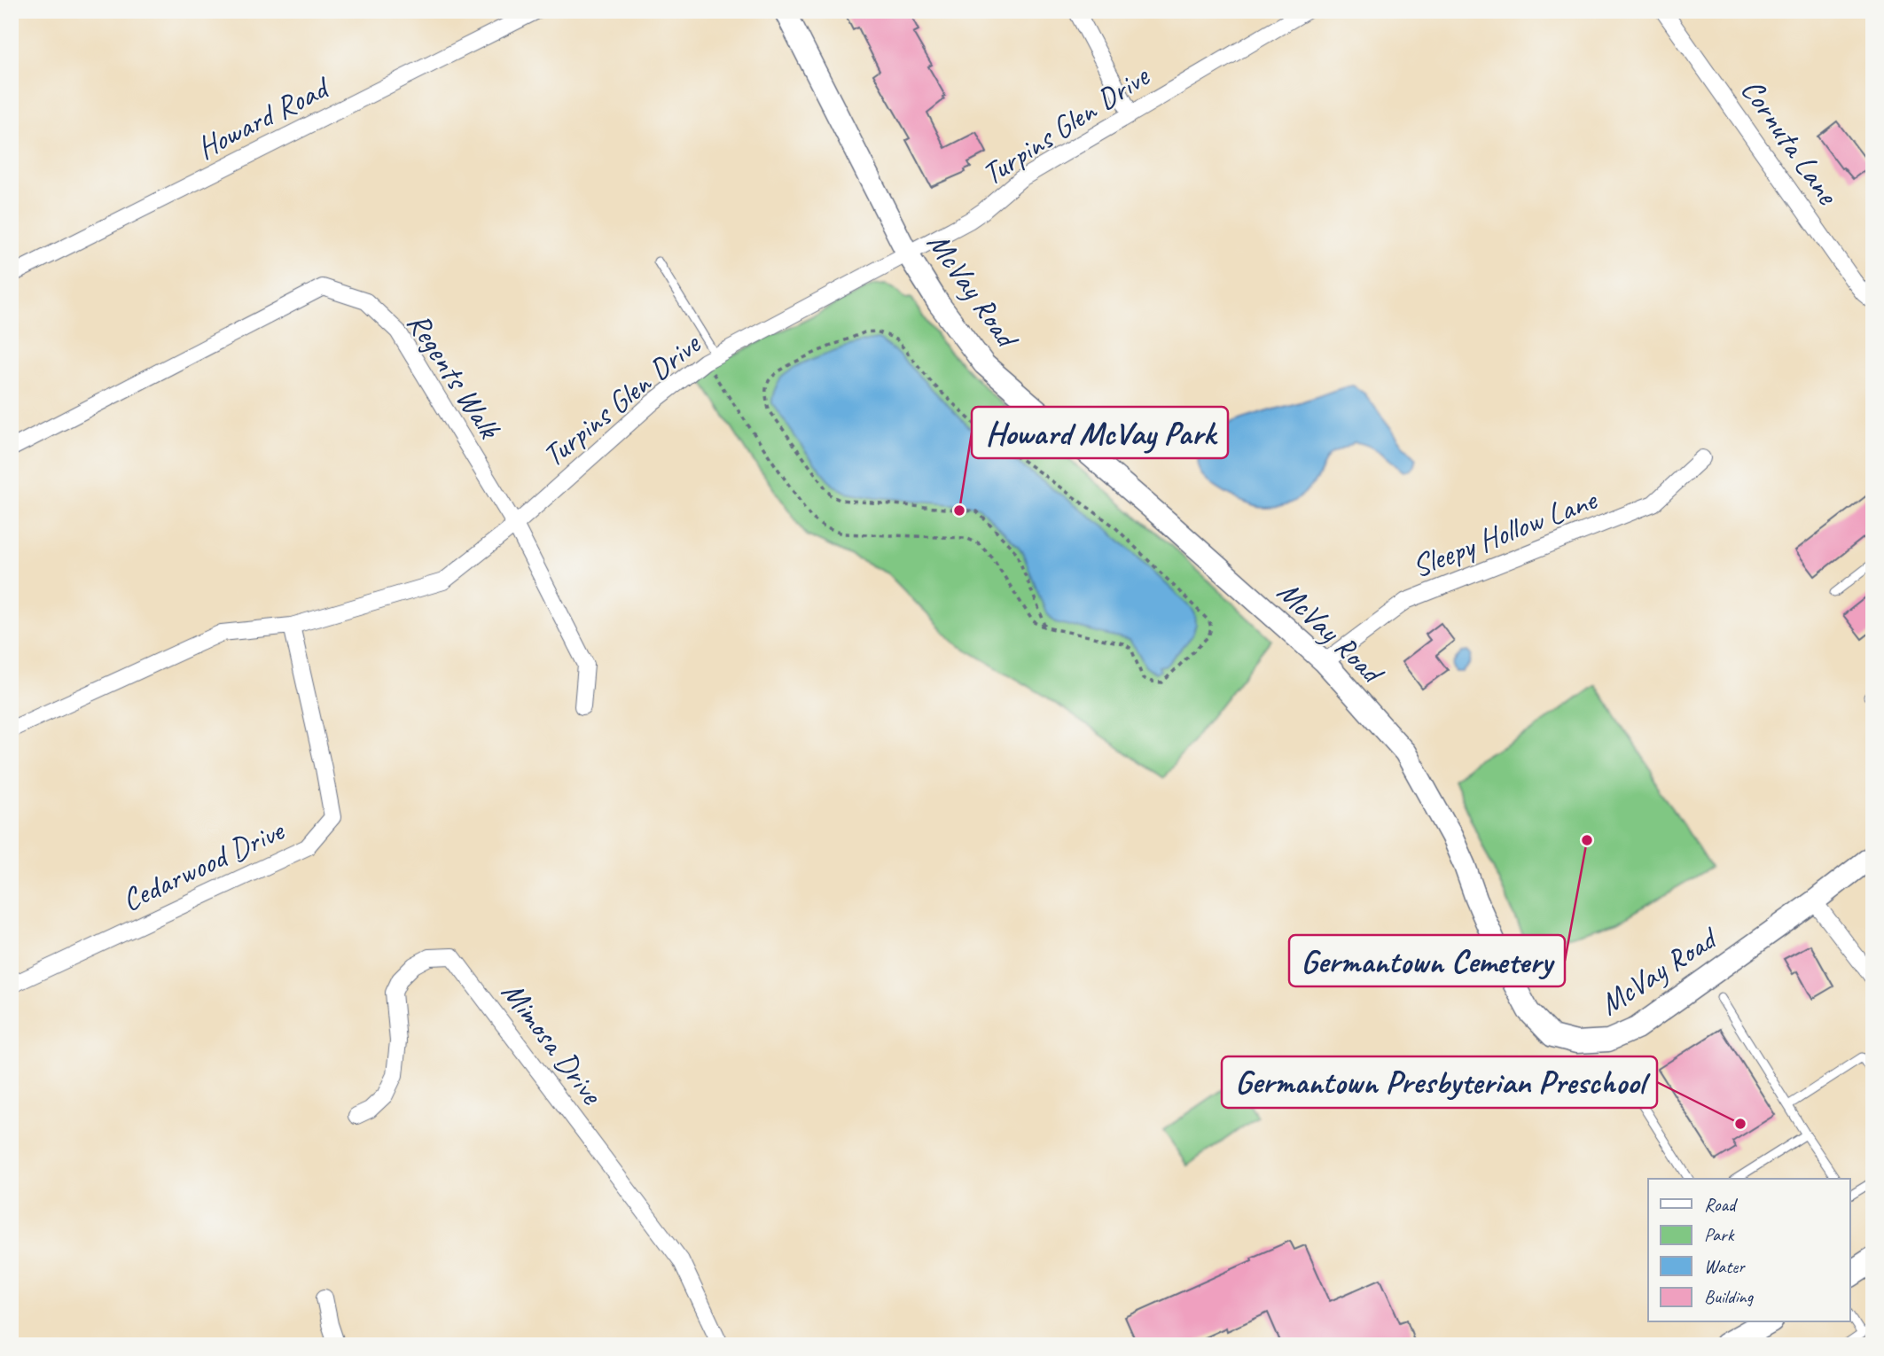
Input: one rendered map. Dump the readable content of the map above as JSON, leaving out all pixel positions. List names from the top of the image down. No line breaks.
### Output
{"streets":{"street":["Howard Road","Turpins Glen Drive","Cornuta Lane","McVay Road","Regents Walk","Sleepy Hollow Lane","Cedarwood Drive","Mimosa Drive"]},"crossings":[["Turpins Glen Drive","McVay Road"],["Turpins Glen Drive","Regents Walk"],["Turpins Glen Drive","Cedarwood Drive"],["McVay Road","Sleepy Hollow Lane"]],"places":["Howard McVay Park","Germantown Cemetery","Germantown Presbyterian Preschool"],"legend":["Road","Park","Water","Building"]}
